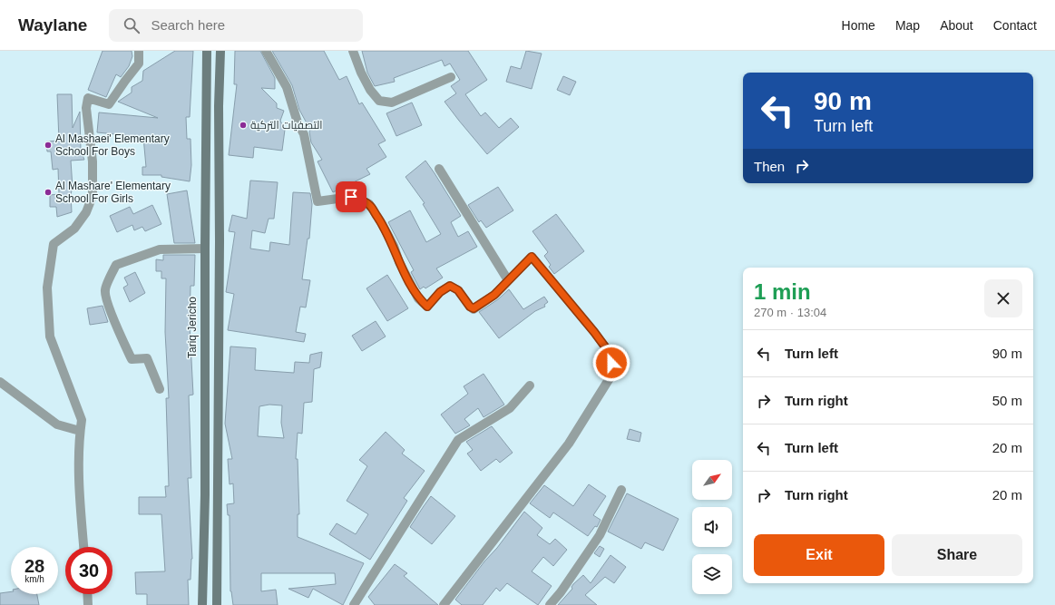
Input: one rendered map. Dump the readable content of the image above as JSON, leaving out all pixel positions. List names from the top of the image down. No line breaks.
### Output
{"streets":{"main road":["Tariq Jericho"]},"places":["التصفيات التركية","Al Mashaei' Elementary School For Boys","Al Mashare' Elementary School For Girls"],"north":"top right","page":{"header":"Waylane","search":"Search here","nav":["Home","Map","About","Contact"],"turn":["90 m","Turn left"],"then":"Then","heading":["1 min","270 m · 13:04"],"list":[{"name":"Turn left","value":"90 m"},{"name":"Turn right","value":"50 m"},{"name":"Turn left","value":"20 m"},{"name":"Turn right","value":"20 m"}],"buttons":["Exit","Share"],"speed":"28 km/h","limit":"30"}}
